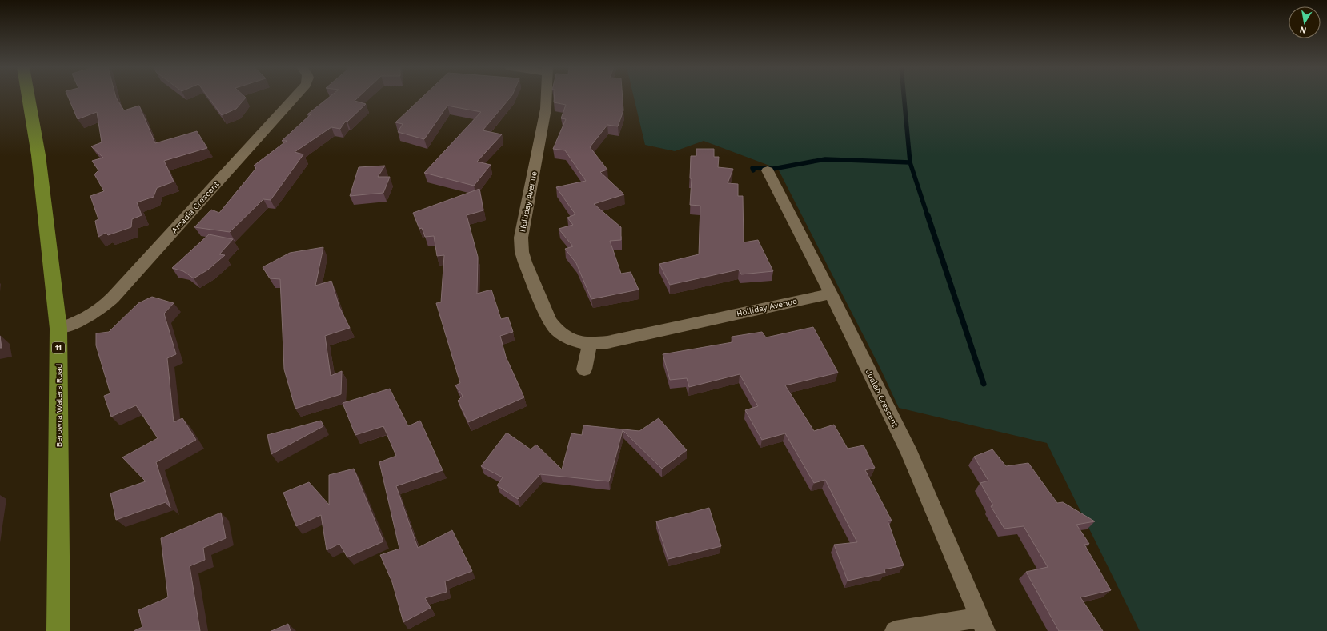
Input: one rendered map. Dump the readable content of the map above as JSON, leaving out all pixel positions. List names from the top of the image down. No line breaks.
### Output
{"streets":{"main road":["11","Berowra Waters Road"],"street":["Holliday Avenue","Arcadia Crescent","Joalah Crescent"]},"crossings":[["Holliday Avenue","Joalah Crescent"],["Arcadia Crescent","Berowra Waters Road"]],"north":"bottom"}
